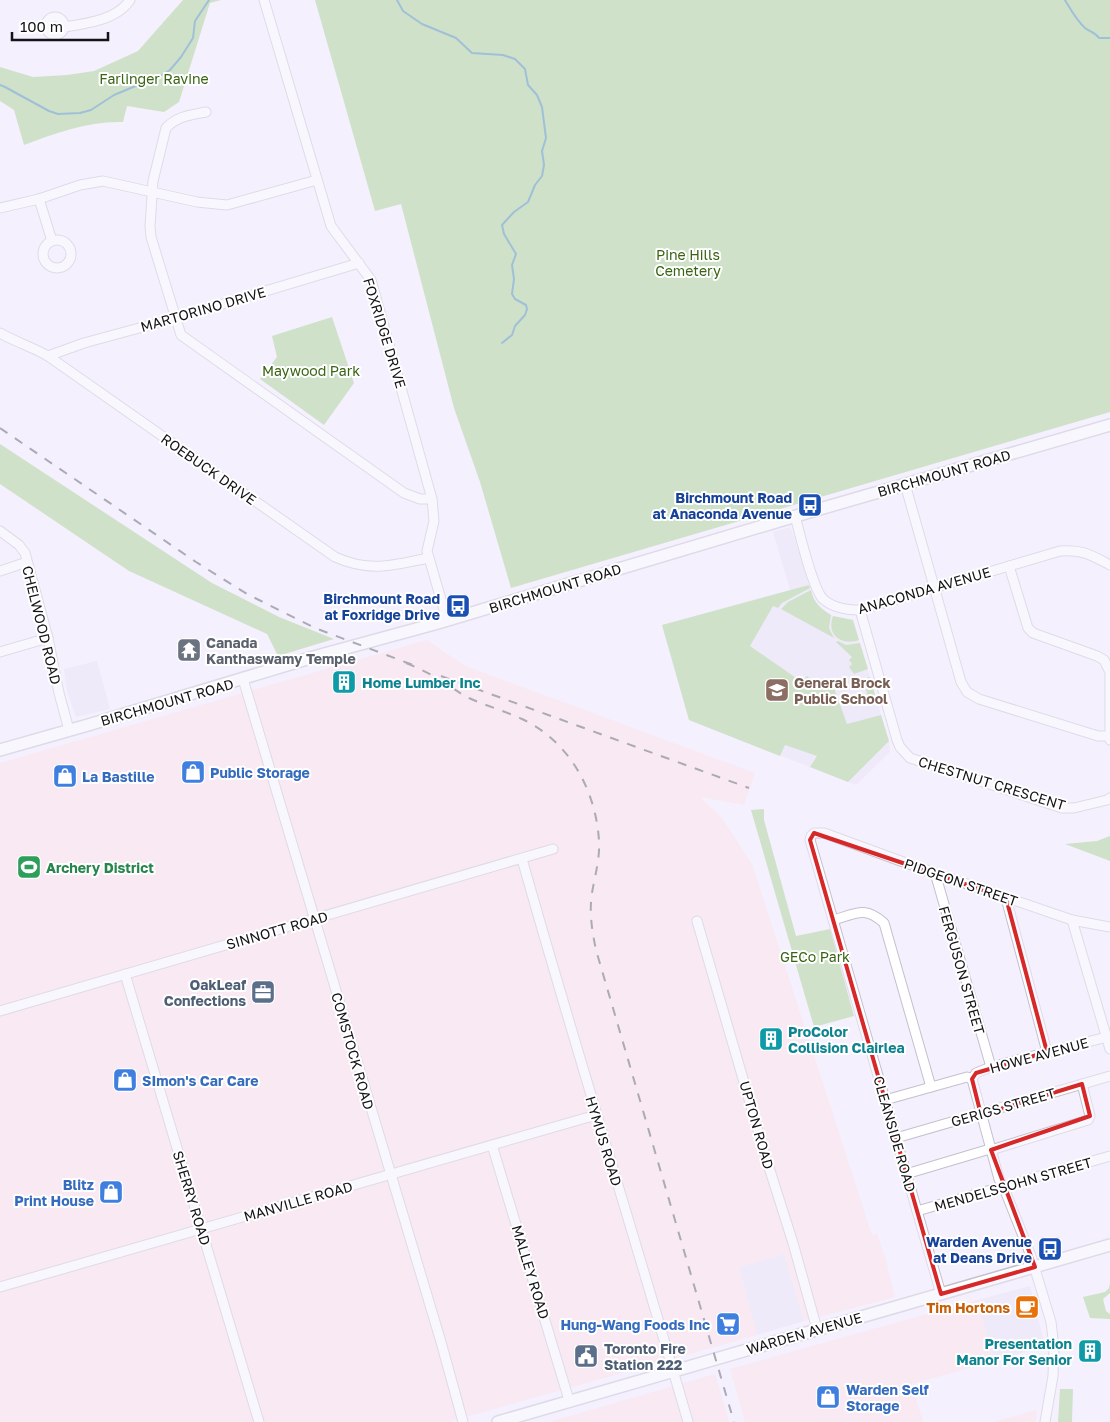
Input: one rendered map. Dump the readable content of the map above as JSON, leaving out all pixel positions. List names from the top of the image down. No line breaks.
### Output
{"streets":{"main road":["BIRCHMOUNT ROAD","WARDEN AVENUE"],"street":["MARTORINO DRIVE","FOXRIDGE DRIVE","ROEBUCK DRIVE","ANACONDA AVENUE","CHELWOOD ROAD","CHESTNUT CRESCENT","PIDGEON STREET","SINNOTT ROAD","FERGUSON STREET","COMSTOCK ROAD","HOWE AVENUE","GERIGS STREET","UPTON ROAD","CLEANSIDE ROAD","HYMUS ROAD","MENDELSSOHN STREET","SHERRY ROAD","MANVILLE ROAD","MALLEY ROAD"]},"crossings":[["MARTORINO DRIVE","FOXRIDGE DRIVE"],["MARTORINO DRIVE","ROEBUCK DRIVE"],["FOXRIDGE DRIVE","ROEBUCK DRIVE"],["FOXRIDGE DRIVE","BIRCHMOUNT ROAD"],["BIRCHMOUNT ROAD","ANACONDA AVENUE"],["BIRCHMOUNT ROAD","CHELWOOD ROAD"],["BIRCHMOUNT ROAD","COMSTOCK ROAD"],["ANACONDA AVENUE","CHESTNUT CRESCENT"],["PIDGEON STREET","FERGUSON STREET"],["PIDGEON STREET","CLEANSIDE ROAD"],["SINNOTT ROAD","COMSTOCK ROAD"],["SINNOTT ROAD","HYMUS ROAD"],["SINNOTT ROAD","SHERRY ROAD"],["FERGUSON STREET","HOWE AVENUE"],["COMSTOCK ROAD","MANVILLE ROAD"],["HOWE AVENUE","CLEANSIDE ROAD"],["GERIGS STREET","CLEANSIDE ROAD"],["UPTON ROAD","WARDEN AVENUE"],["CLEANSIDE ROAD","MENDELSSOHN STREET"],["CLEANSIDE ROAD","WARDEN AVENUE"],["HYMUS ROAD","MANVILLE ROAD"],["HYMUS ROAD","WARDEN AVENUE"],["SHERRY ROAD","MANVILLE ROAD"],["MANVILLE ROAD","MALLEY ROAD"],["MALLEY ROAD","WARDEN AVENUE"]],"parks":["Farlinger Ravine","Pine Hills Cemetery","Maywood Park","GECo Park"],"places":{"bus stop":["Birchmount Road at Anaconda Avenue","Birchmount Road at Foxridge Drive","Warden Avenue at Deans Drive"],"temple":["Canada Kanthaswamy Temple"],"building":["Home Lumber Inc","ProColor Collision Clairlea","Presentation Manor For Senior"],"school or university":["General Brock Public School"],"shop":["Public Storage","La Bastille","SImon's Car Care","Blitz Print House","Warden Self Storage"],"sports":["Archery District"],"office":["OakLeaf Confections"],"cafe":["Tim Hortons"],"supermarket":["Hung-Wang Foods Inc"],"public building":["Toronto Fire Station 222"]},"scale_bar":"100 m"}
